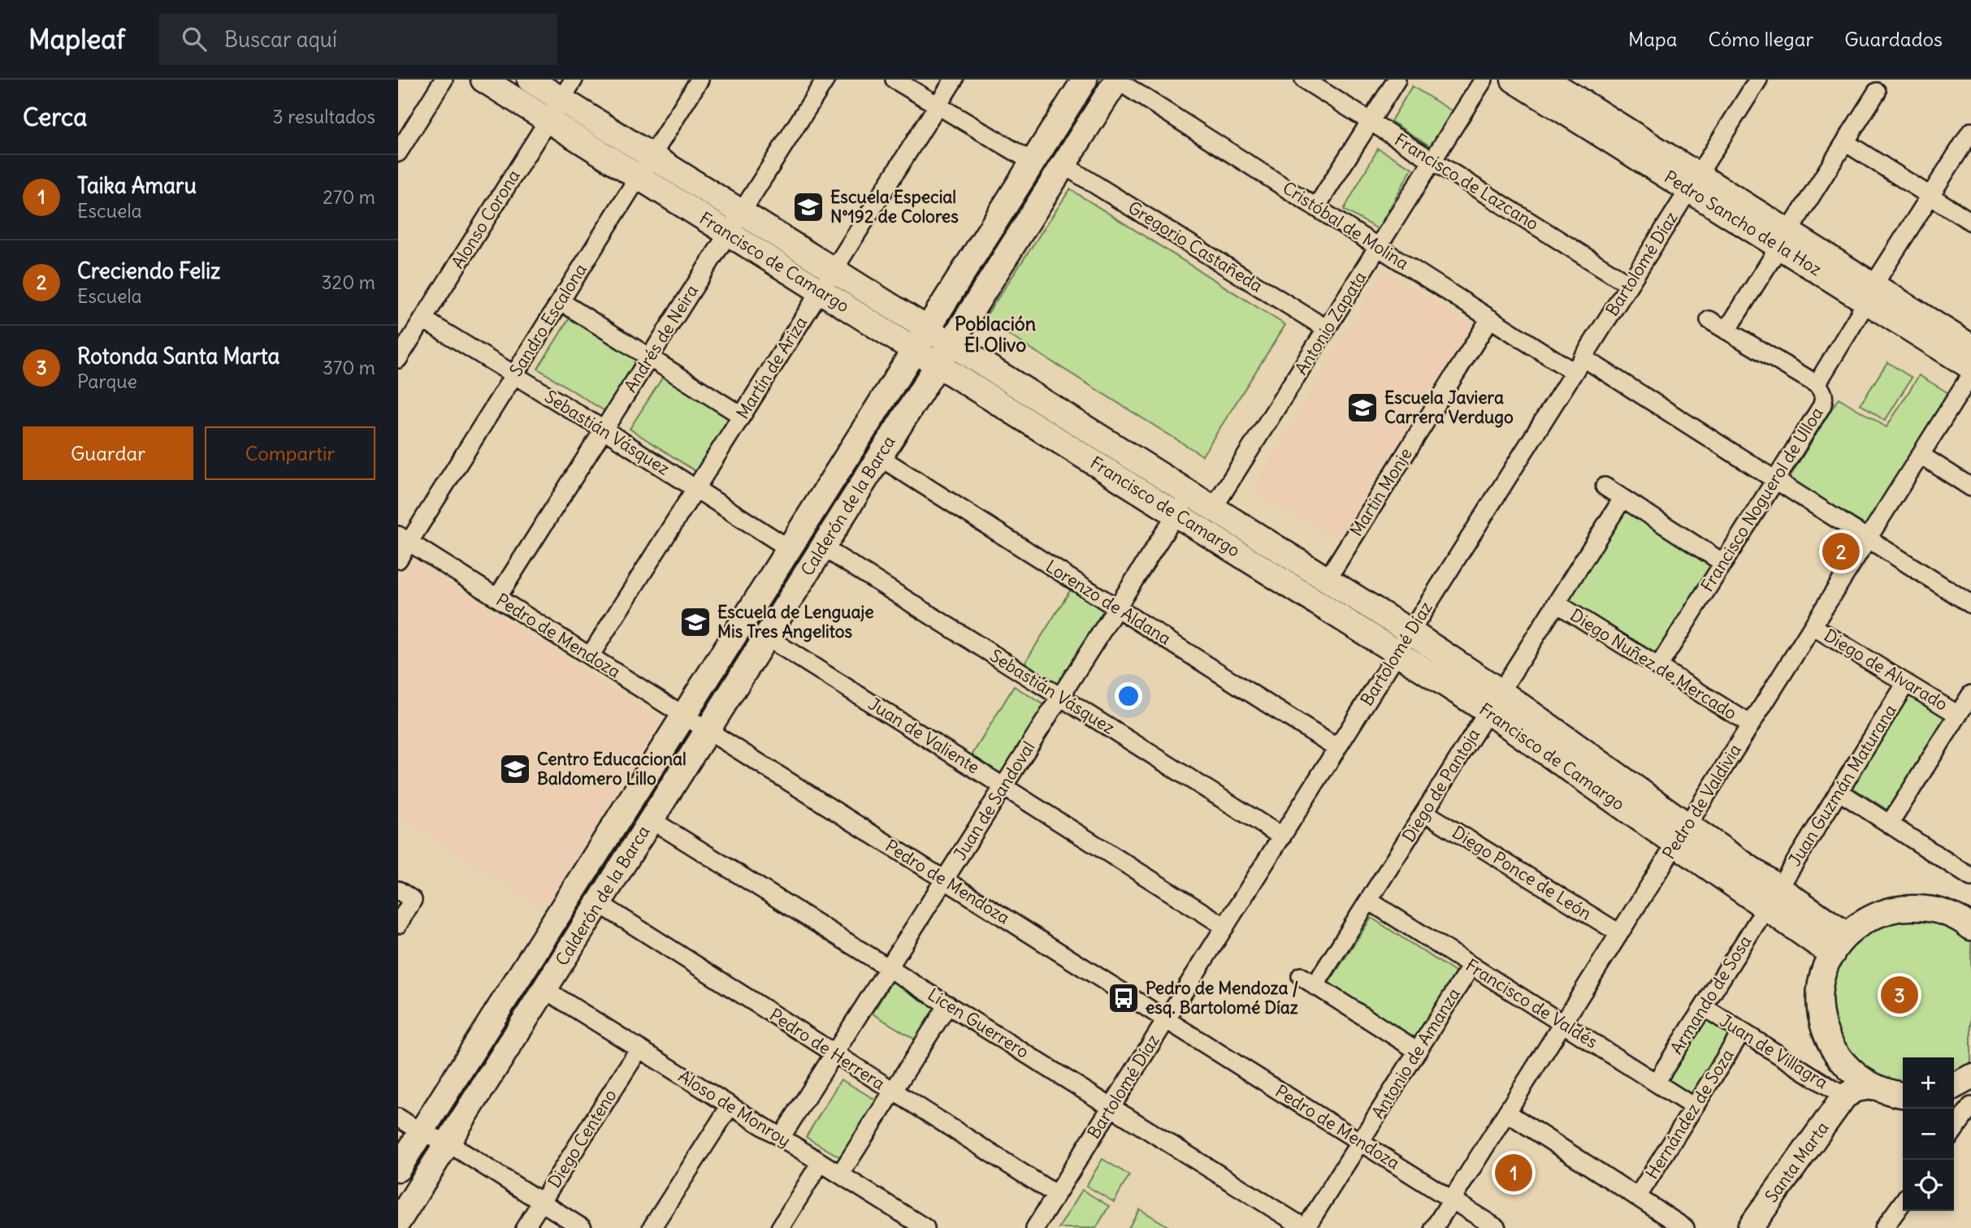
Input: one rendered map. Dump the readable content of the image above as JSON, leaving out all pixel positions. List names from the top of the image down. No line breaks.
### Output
{"streets":{"street":["Francisco de Lazcano","Alonso Corona","Pedro Sancho de la Hoz","Cristóbal de Molina","Gregorio Castañeda","Francisco de Camargo","Bartolomé Díaz","Sandro Escalona","Antonio Zapata","Andrés de Neira","Martín de Ariza","Sebastián Vásquez","Martin Monje","Francisco Noguerol de Ulloa","Calderón de la Barca","Lorenzo de Aldana","Pedro de Mendoza","Diego Nuñez de Mercado","Diego de Alvarado","Juan de Valiente","Diego de Pantoja","Juan Guzmán Maturana","Juan de Sandoval","Pedro de Valdivia","Diego Ponce de León","Armando de Sosa","Francisco de Valdés","Licen Guerrero","Pedro de Herrera","Juan de Villagra","Antonio de Amanza","Aloso de Monroy","Hernández de Soza","Diego Centeno","Santa Marta"]},"crossings":[["Francisco de Lazcano","Bartolomé Díaz"],["Francisco de Lazcano","Antonio Zapata"],["Alonso Corona","Francisco de Camargo"],["Alonso Corona","Sebastián Vásquez"],["Pedro Sancho de la Hoz","Bartolomé Díaz"],["Pedro Sancho de la Hoz","Francisco Noguerol de Ulloa"],["Cristóbal de Molina","Bartolomé Díaz"],["Cristóbal de Molina","Antonio Zapata"],["Cristóbal de Molina","Martin Monje"],["Cristóbal de Molina","Francisco Noguerol de Ulloa"],["Cristóbal de Molina","Calderón de la Barca"],["Cristóbal de Molina","Pedro de Valdivia"],["Gregorio Castañeda","Antonio Zapata"],["Gregorio Castañeda","Calderón de la Barca"],["Francisco de Camargo","Bartolomé Díaz"],["Francisco de Camargo","Sandro Escalona"],["Francisco de Camargo","Antonio Zapata"],["Francisco de Camargo","Andrés de Neira"],["Francisco de Camargo","Martín de Ariza"],["Francisco de Camargo","Martin Monje"],["Francisco de Camargo","Calderón de la Barca"],["Francisco de Camargo","Diego de Pantoja"],["Francisco de Camargo","Juan Guzmán Maturana"],["Francisco de Camargo","Juan de Sandoval"],["Francisco de Camargo","Pedro de Valdivia"],["Francisco de Camargo","Armando de Sosa"],["Bartolomé Díaz","Sebastián Vásquez"],["Bartolomé Díaz","Lorenzo de Aldana"],["Bartolomé Díaz","Pedro de Mendoza"],["Bartolomé Díaz","Juan de Valiente"],["Bartolomé Díaz","Licen Guerrero"],["Bartolomé Díaz","Pedro de Herrera"],["Sandro Escalona","Sebastián Vásquez"],["Sandro Escalona","Pedro de Mendoza"],["Andrés de Neira","Sebastián Vásquez"],["Andrés de Neira","Pedro de Mendoza"],["Martín de Ariza","Sebastián Vásquez"],["Martín de Ariza","Pedro de Mendoza"],["Sebastián Vásquez","Calderón de la Barca"],["Sebastián Vásquez","Juan de Sandoval"],["Francisco Noguerol de Ulloa","Diego Nuñez de Mercado"],["Calderón de la Barca","Lorenzo de Aldana"],["Calderón de la Barca","Pedro de Mendoza"],["Calderón de la Barca","Juan de Valiente"],["Calderón de la Barca","Licen Guerrero"],["Calderón de la Barca","Pedro de Herrera"],["Calderón de la Barca","Aloso de Monroy"],["Lorenzo de Aldana","Juan de Sandoval"],["Pedro de Mendoza","Juan de Sandoval"],["Pedro de Mendoza","Pedro de Valdivia"],["Pedro de Mendoza","Antonio de Amanza"],["Diego Nuñez de Mercado","Diego de Pantoja"],["Diego Nuñez de Mercado","Pedro de Valdivia"],["Diego de Alvarado","Juan Guzmán Maturana"],["Diego de Alvarado","Pedro de Valdivia"],["Juan de Valiente","Juan de Sandoval"],["Diego de Pantoja","Diego Ponce de León"],["Diego de Pantoja","Francisco de Valdés"],["Diego de Pantoja","Antonio de Amanza"],["Juan de Sandoval","Licen Guerrero"],["Juan de Sandoval","Pedro de Herrera"],["Juan de Sandoval","Aloso de Monroy"],["Pedro de Valdivia","Diego Ponce de León"],["Pedro de Valdivia","Francisco de Valdés"],["Armando de Sosa","Francisco de Valdés"],["Armando de Sosa","Juan de Villagra"],["Francisco de Valdés","Antonio de Amanza"],["Francisco de Valdés","Hernández de Soza"],["Licen Guerrero","Antonio de Amanza"],["Juan de Villagra","Hernández de Soza"],["Juan de Villagra","Santa Marta"],["Aloso de Monroy","Diego Centeno"]],"districts":["Población El Olivo"],"places":{"school or university":["Escuela Especial N°192 de Colores","Escuela Javiera Carrera Verdugo","Escuela de Lenguaje Mis Tres Angelitos","Centro Educacional Baldomero Lillo"],"bus stop":["Pedro de Mendoza / esq. Bartolomé Díaz"]},"page":{"header":"Mapleaf","search":"Buscar aquí","nav":["Mapa","Cómo llegar","Guardados"],"heading":["Cerca","3 resultados"],"list":[{"mark":"1","name":"Taika Amaru","note":"Escuela","value":"270 m"},{"mark":"2","name":"Creciendo Feliz","note":"Escuela","value":"320 m"},{"mark":"3","name":"Rotonda Santa Marta","note":"Parque","value":"370 m"}],"buttons":["Guardar","Compartir"],"pins":["2","3","1"],"map_buttons":["+","−"]}}
